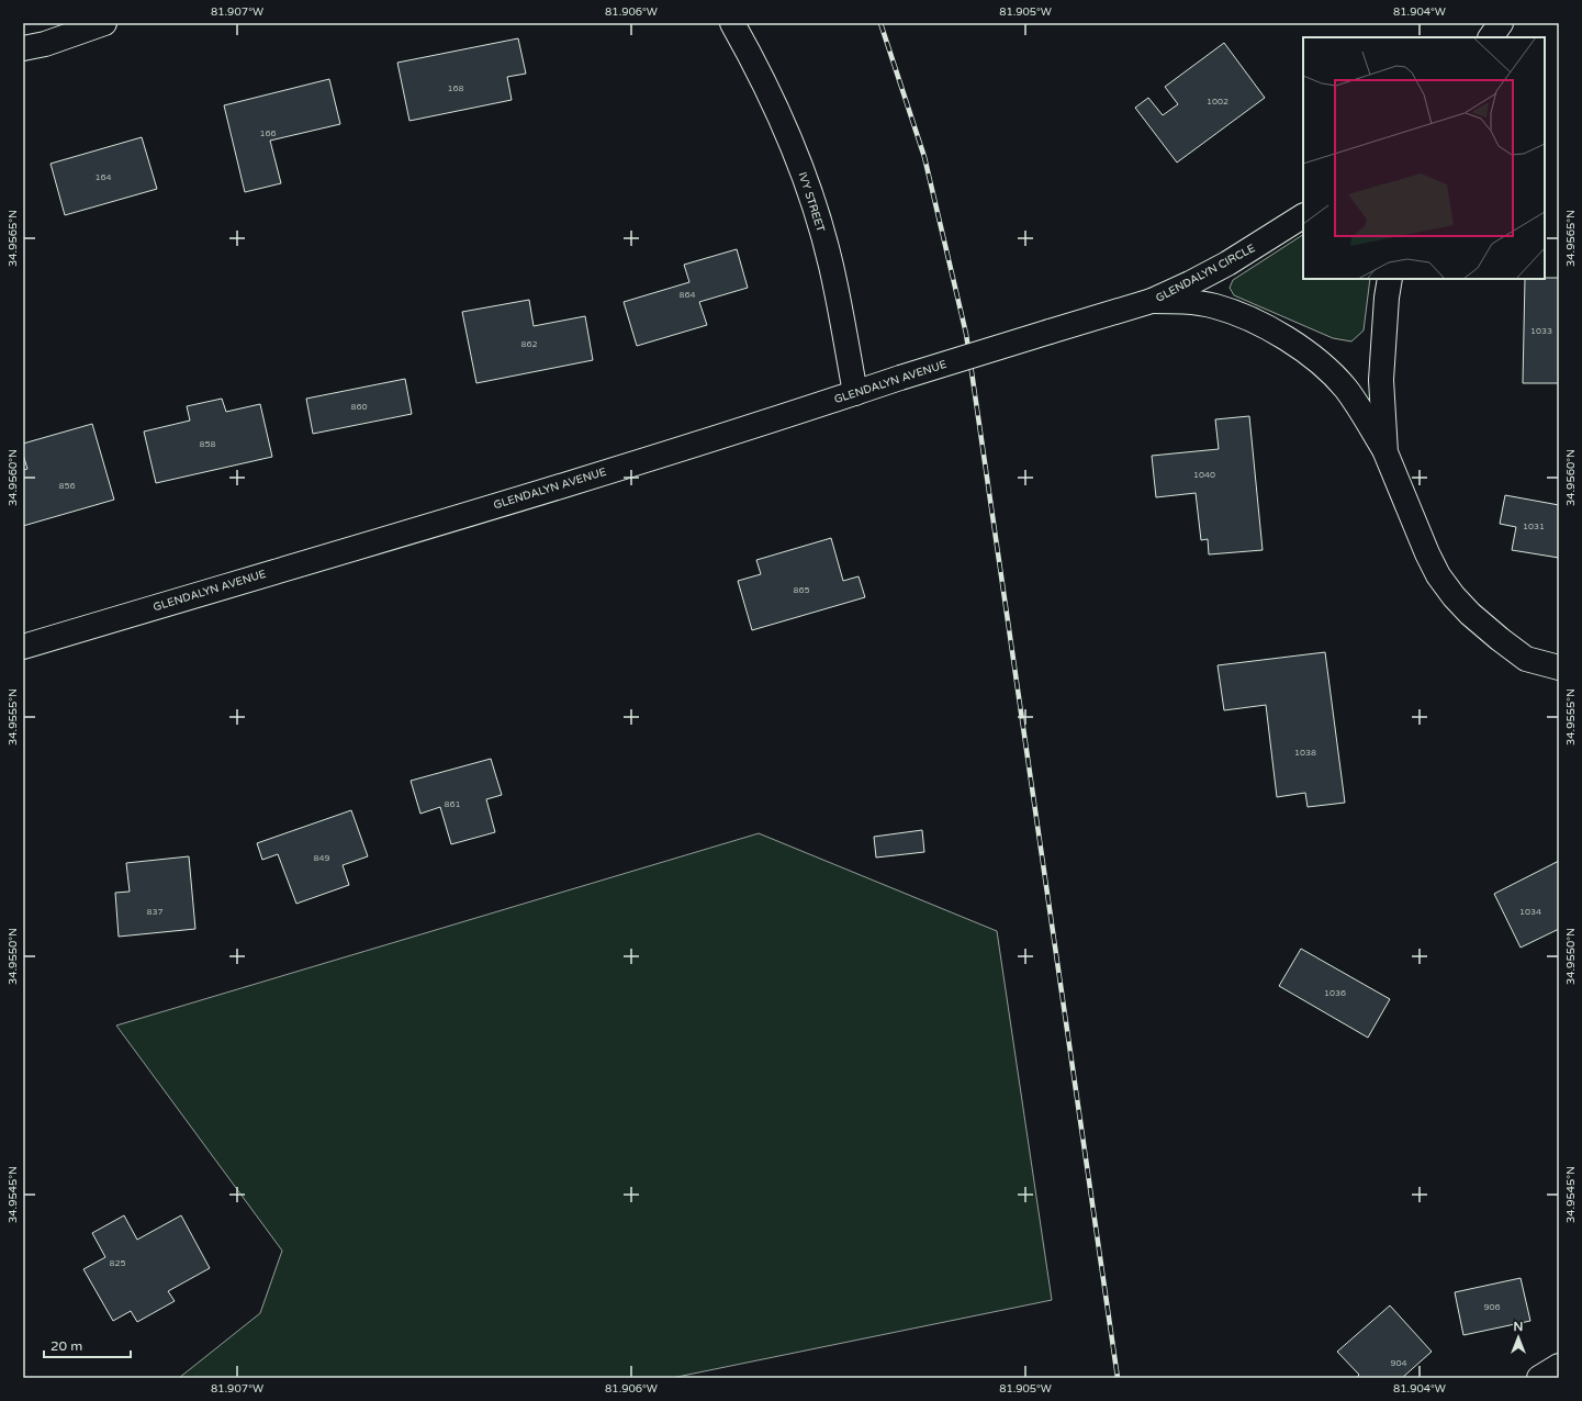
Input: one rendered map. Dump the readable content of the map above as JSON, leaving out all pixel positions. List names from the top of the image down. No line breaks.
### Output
{"streets":{"street":["IVY STREET","GLENDALYN CIRCLE","GLENDALYN AVENUE"]},"crossings":[["IVY STREET","GLENDALYN AVENUE"],["GLENDALYN CIRCLE","GLENDALYN AVENUE"]],"house_numbers":["168","1002","166","164","864","1033","862","860","858","1040","856","1031","865","1038","861","849","837","1034","1036","825","906","904"],"scale_bar":"20 m","north":"top","coordinates":["81.907°W","81.906°W","81.905°W","81.904°W","34.9565°N","34.9560°N","34.9555°N","34.9550°N","34.9545°N"]}
